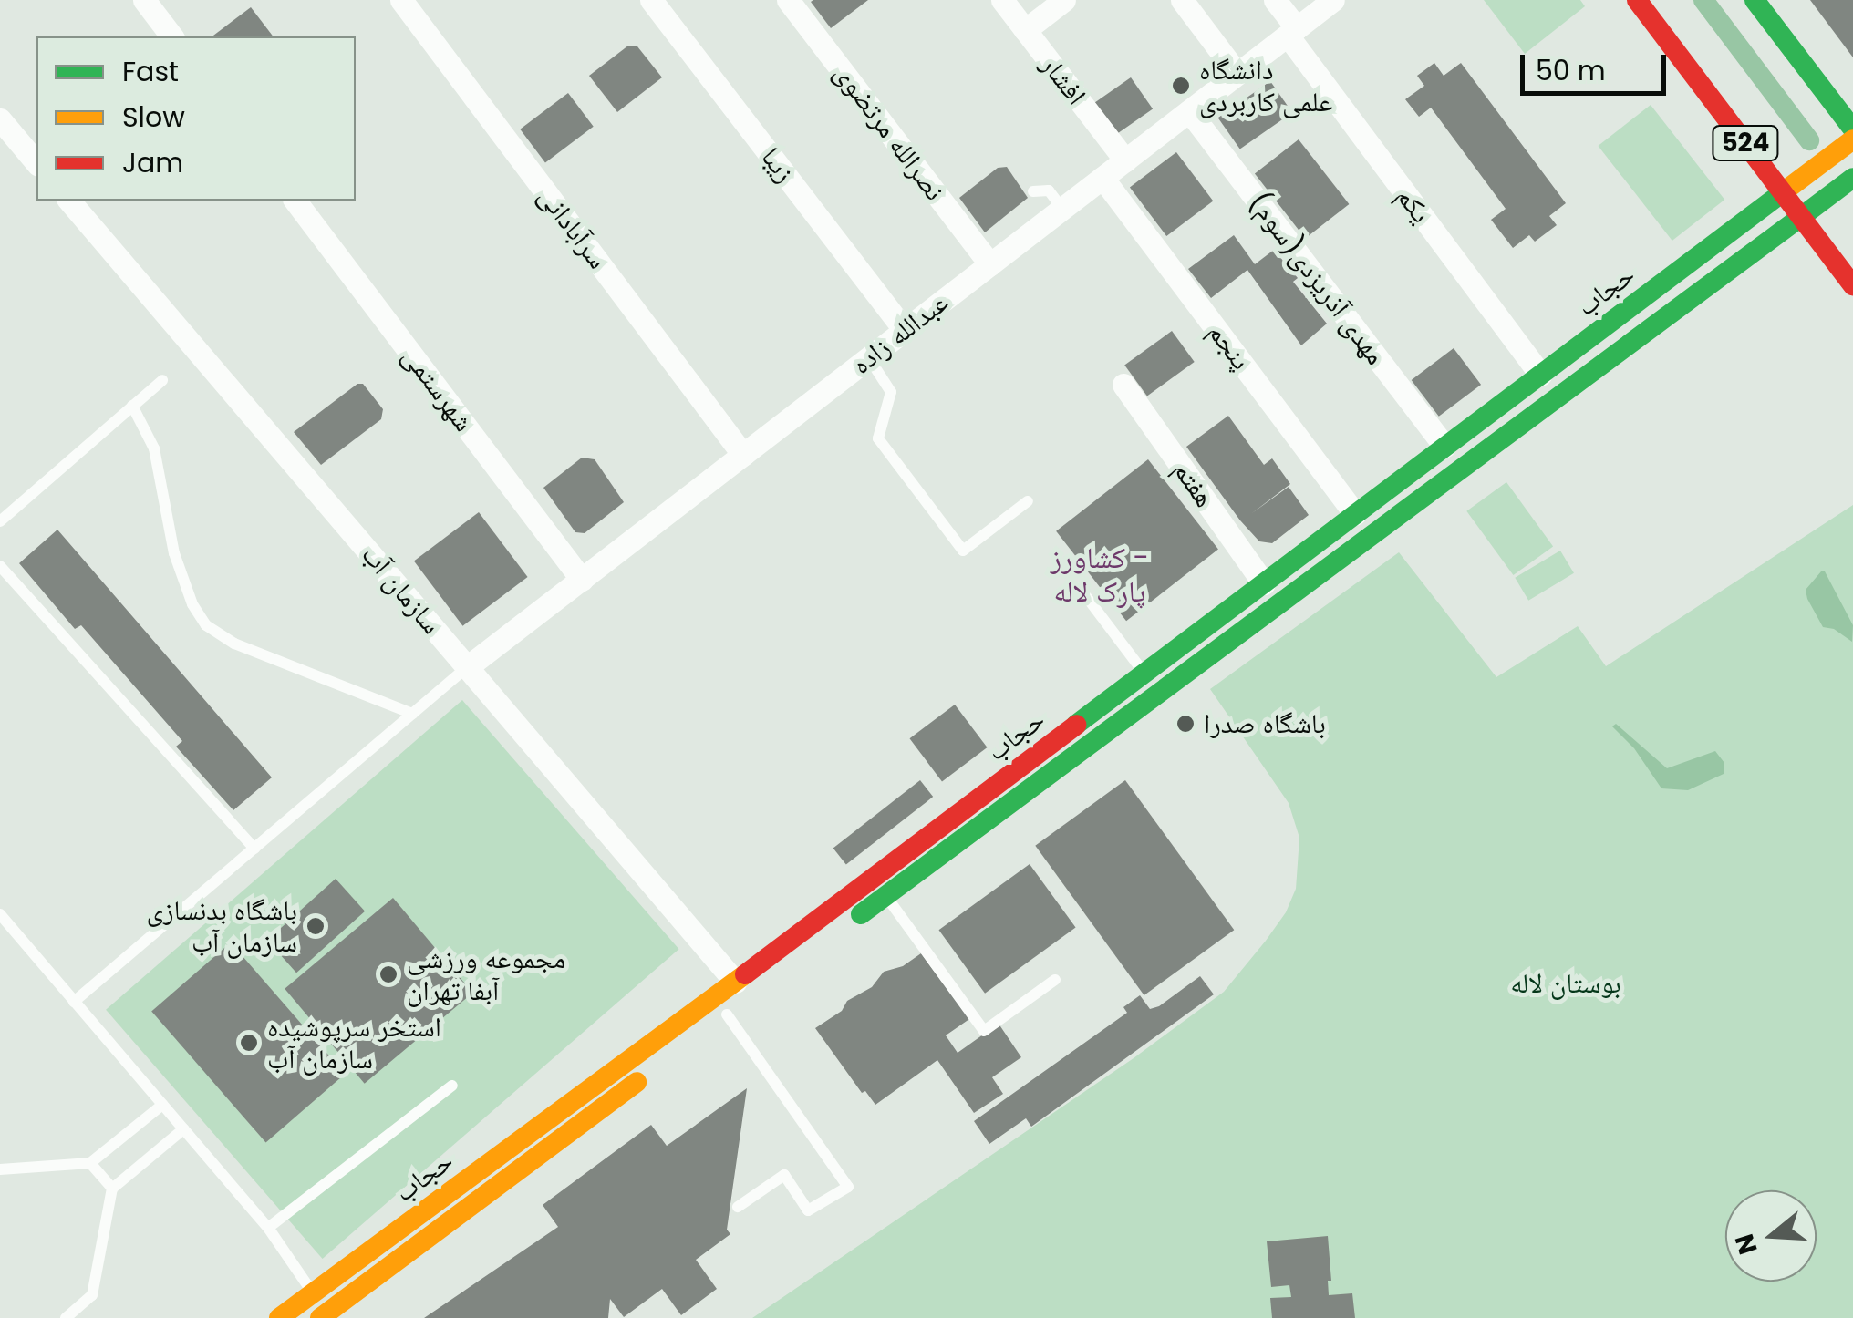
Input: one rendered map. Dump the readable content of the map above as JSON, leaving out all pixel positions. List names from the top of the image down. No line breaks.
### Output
{"streets":{"main road":["524","حجاب"],"street":["افشار","نصرالله مرتضوی","زیبا","یکم","سرآبادانی","مهدی آذریزدی(سوم)","عبدالله زاده","پنجم","شهرستمی","هفتم","سازمان آب"]},"crossings":[["افشار","عبدالله زاده"],["نصرالله مرتضوی","عبدالله زاده"],["524","حجاب"],["زیبا","عبدالله زاده"],["یکم","حجاب"],["یکم","عبدالله زاده"],["سرآبادانی","عبدالله زاده"],["مهدی آذریزدی(سوم)","حجاب"],["مهدی آذریزدی(سوم)","عبدالله زاده"],["حجاب","پنجم"],["حجاب","هفتم"],["حجاب","سازمان آب"],["عبدالله زاده","پنجم"],["عبدالله زاده","شهرستمی"],["عبدالله زاده","سازمان آب"]],"districts":["کشاورز - پارک لاله"],"parks":["بوستان لاله"],"places":["دانشگاه علمی کاربردی","باشگاه صدرا","باشگاه بدنسازی سازمان آب","مجموعه ورزشی آبفا تهران","استخر سرپوشیده سازمان آب"],"legend":["Fast","Slow","Jam"],"scale_bar":"50 m","north":"left"}
